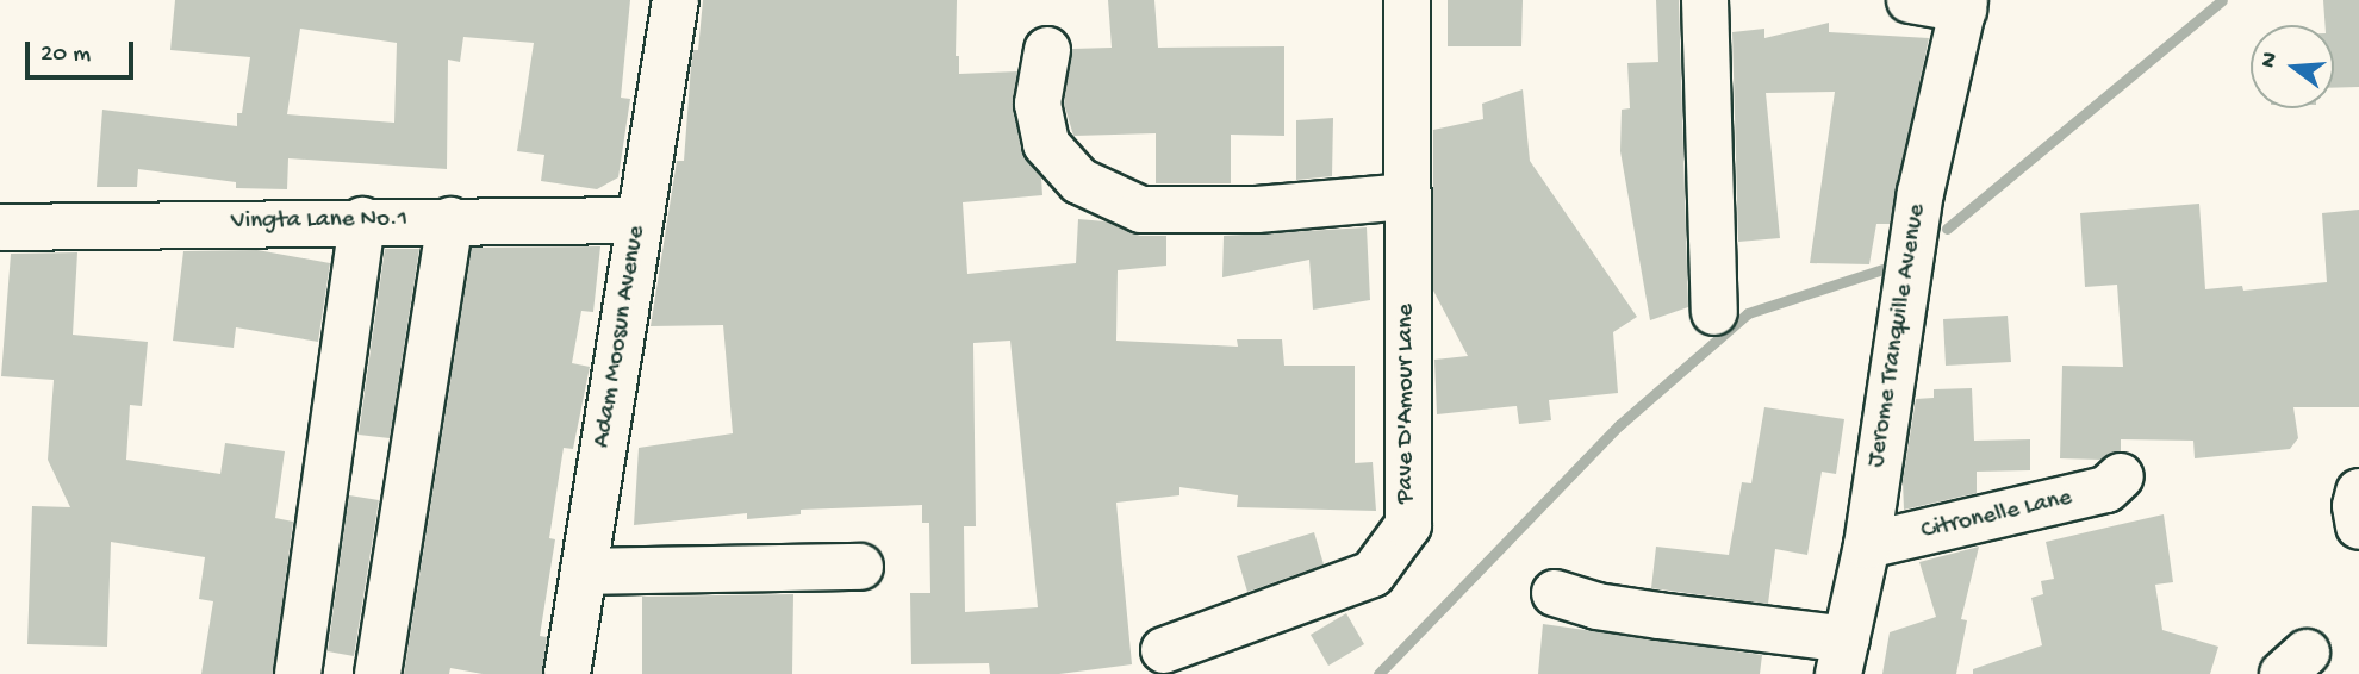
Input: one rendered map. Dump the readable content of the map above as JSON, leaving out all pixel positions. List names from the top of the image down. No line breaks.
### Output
{"streets":{"street":["Vingta Lane No.1","Jerome Tranquille Avenue","Adam Moosun Avenue","Pave D'Amour Lane","Citronelle Lane"]},"crossings":[["Vingta Lane No.1","Adam Moosun Avenue"],["Jerome Tranquille Avenue","Citronelle Lane"]],"scale_bar":"20 m","north":"left"}
